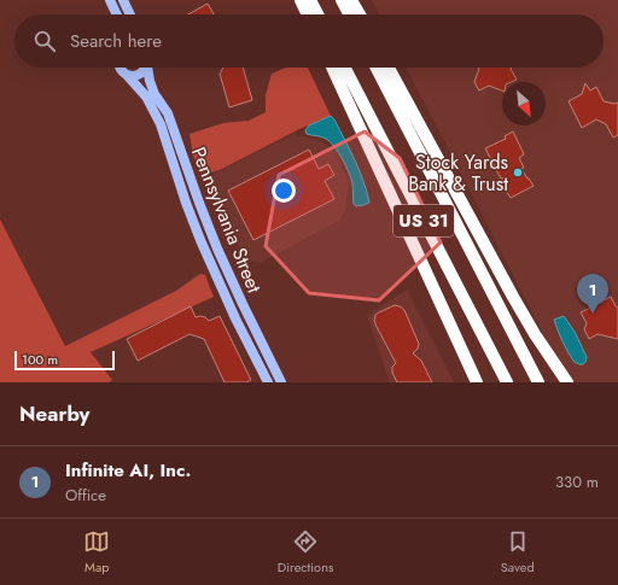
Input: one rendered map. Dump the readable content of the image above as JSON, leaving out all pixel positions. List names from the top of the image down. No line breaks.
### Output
{"streets":{"highway":["US 31"],"main road":["Pennsylvania Street"]},"places":["Stock Yards Bank & Trust"],"scale_bar":"100 m","north":"bottom right","page":{"search":"Search here","pins":"1","scale":"100 m","heading":"Nearby","list":[{"mark":"1","name":"Infinite AI, Inc.","note":"Office","value":"330 m"}],"nav":["Map","Directions","Saved"]}}
